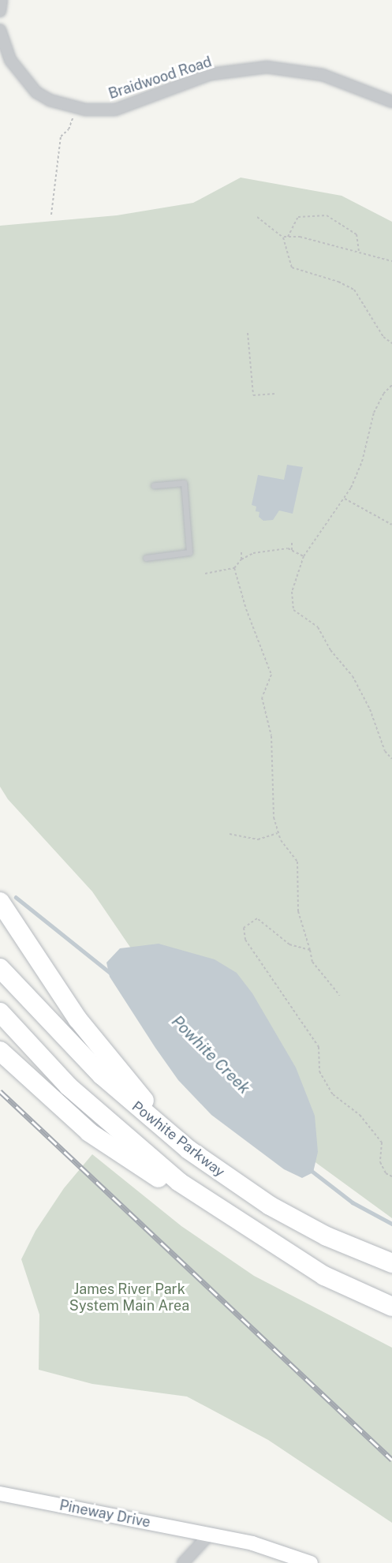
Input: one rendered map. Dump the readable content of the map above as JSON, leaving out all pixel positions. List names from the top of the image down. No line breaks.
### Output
{"streets":{"highway":["Powhite Parkway"],"street":["Braidwood Road","Pineway Drive"]},"water":["Powhite Creek"],"parks":["James River Park System Main Area"]}
